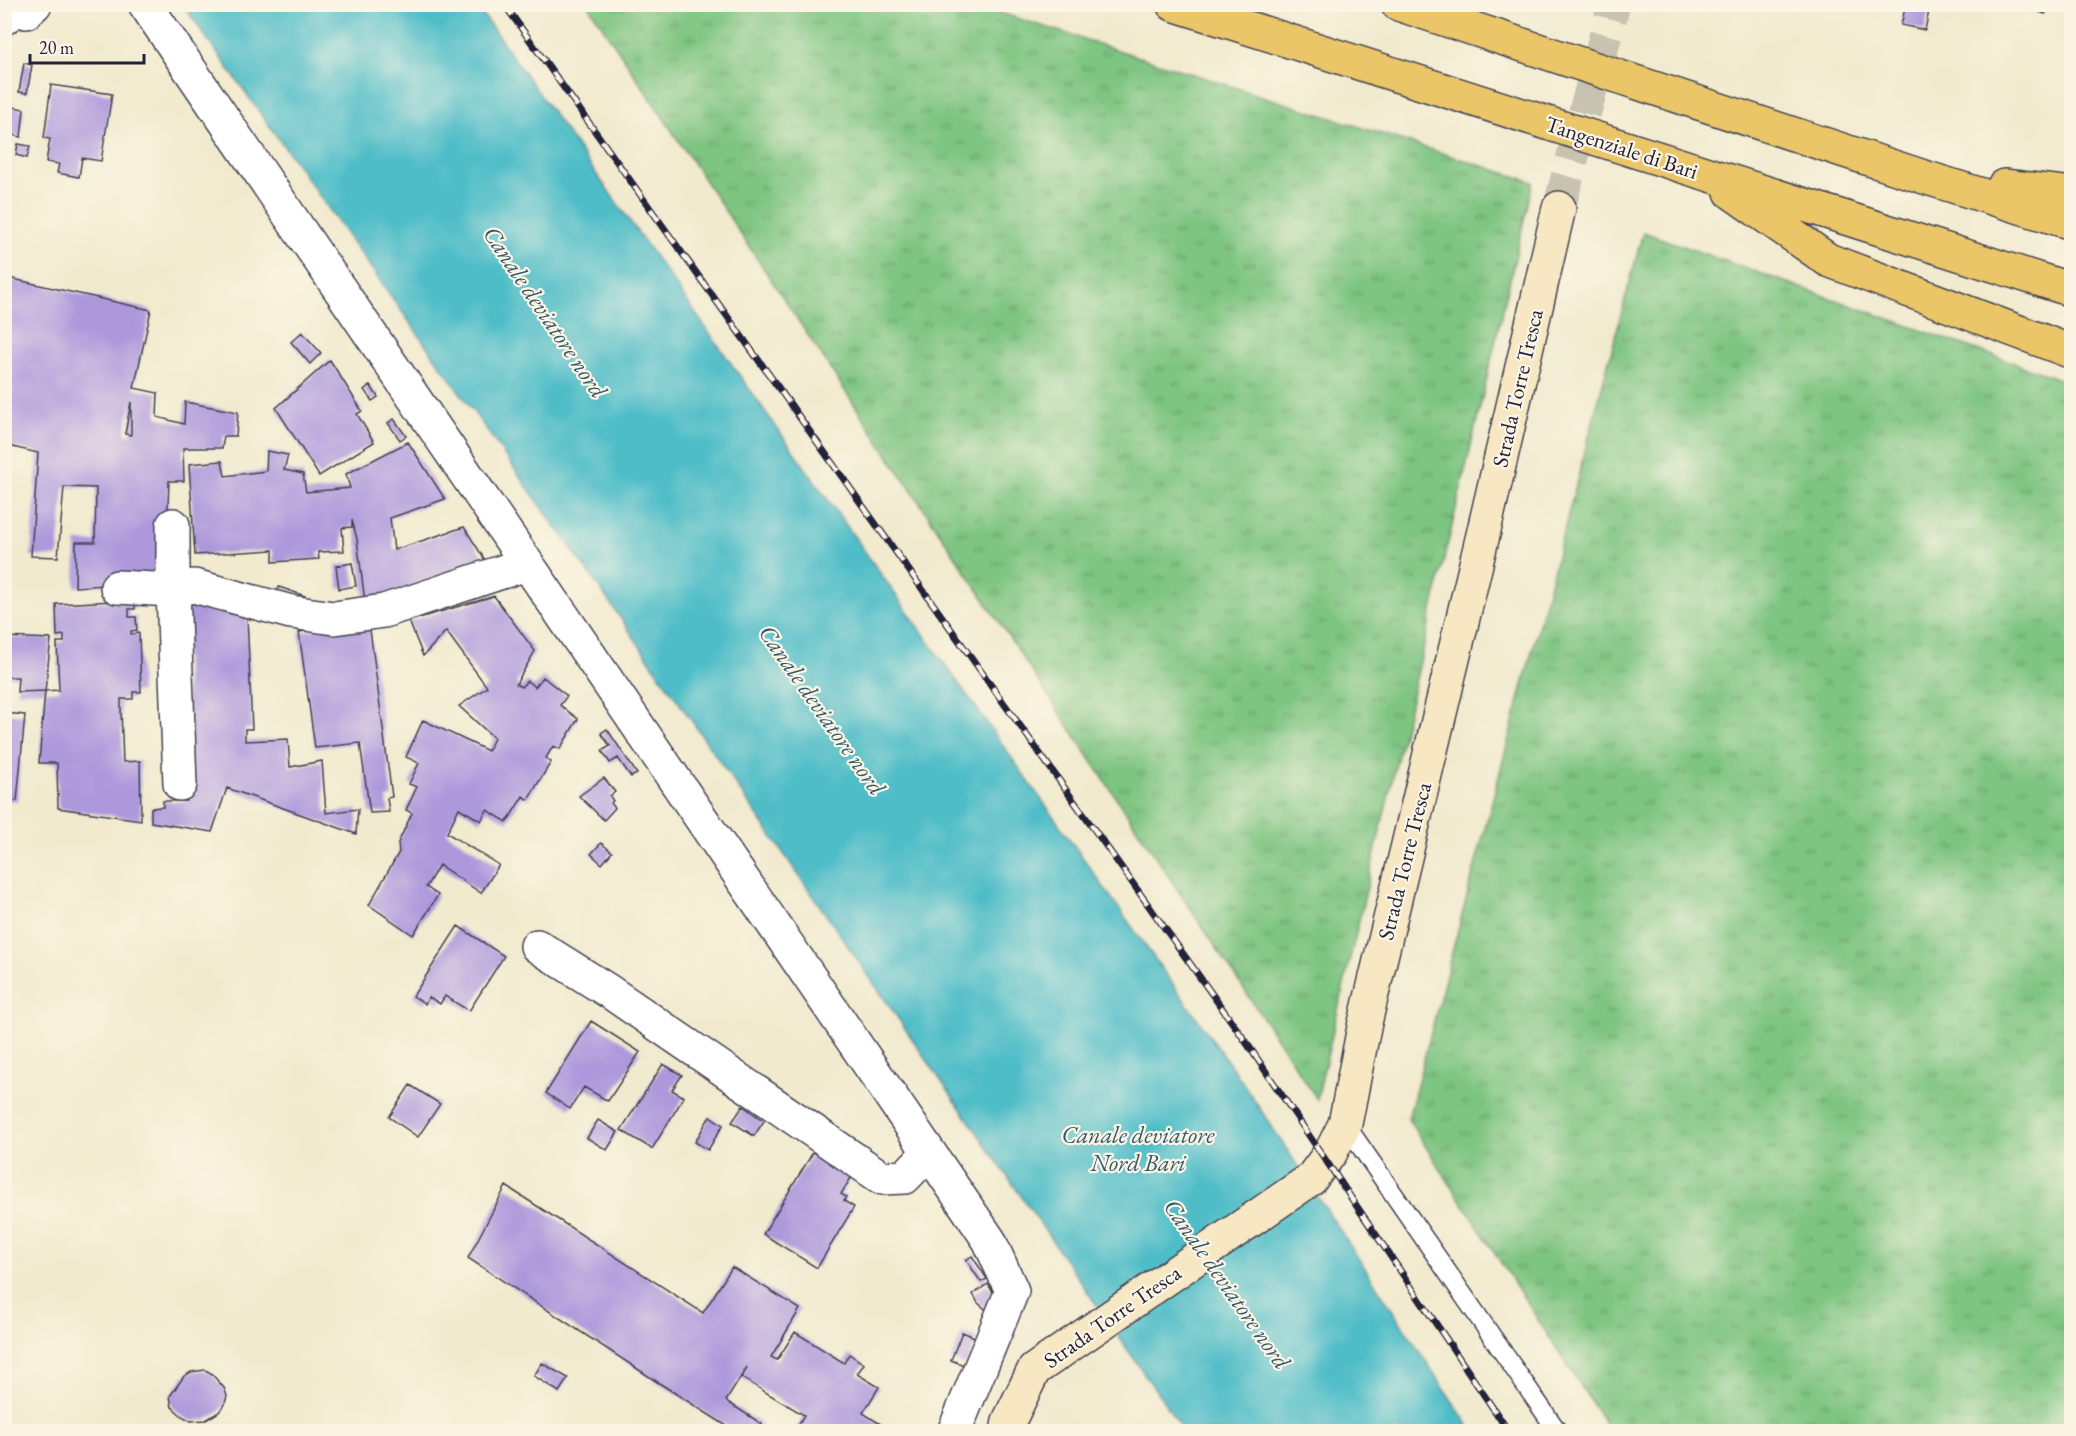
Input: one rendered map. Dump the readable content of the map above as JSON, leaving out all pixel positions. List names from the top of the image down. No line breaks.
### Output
{"streets":{"highway":["Tangenziale di Bari"],"street":["Strada Torre Tresca"]},"water":["Canale deviatore nord","Canale deviatore Nord Bari"],"scale_bar":"20 m"}
